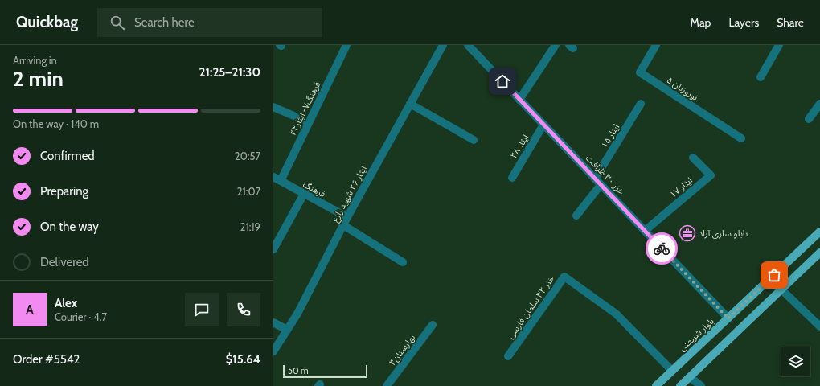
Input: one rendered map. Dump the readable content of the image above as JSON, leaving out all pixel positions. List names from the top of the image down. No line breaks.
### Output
{"streets":{"main road":["بلوار شریعتی"],"street":["نوروزیان ۵","فرهنگ۷- ایثار۲۴","ایثار ۱۵","ایثار ۲۸","خزر ۳۰ ظرافت","ایثار ۱۷","فرهنگ","ایثار ۲۶ شهید زارع","خزر ۳۲ سلمان فارسی","بهارستان۴"]},"crossings":[["فرهنگ۷- ایثار۲۴","فرهنگ"],["ایثار ۱۵","خزر ۳۰ ظرافت"],["ایثار ۲۸","خزر ۳۰ ظرافت"],["خزر ۳۰ ظرافت","ایثار ۱۷"],["خزر ۳۰ ظرافت","بلوار شریعتی"],["فرهنگ","ایثار ۲۶ شهید زارع"],["خزر ۳۲ سلمان فارسی","بلوار شریعتی"]],"places":{"office":["تابلو سازی آراد"]},"scale_bar":"50 m","page":{"header":"Quickbag","search":"Search here","nav":["Map","Layers","Share"],"heading":["2 min","Arriving in","21:25–21:30"],"panel":["Alex","Courier · 4.7","Order #5542","$15.64"],"bar":"On the way · 140 m","list":[["Confirmed","20:57"],["Preparing","21:07"],["On the way","21:19"],"Delivered"],"round":"A","scale":"50 m"}}
